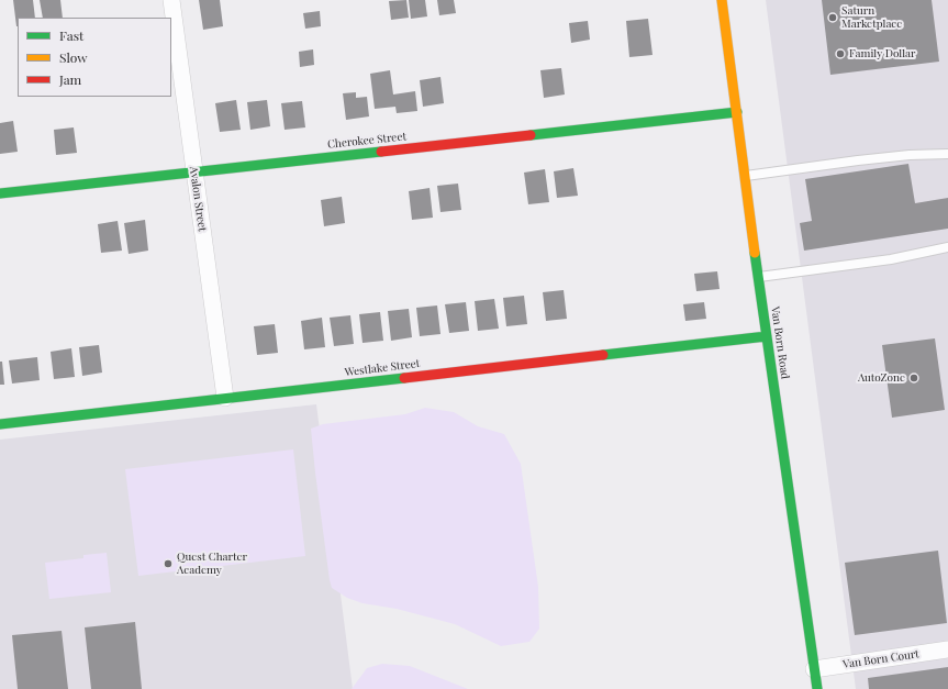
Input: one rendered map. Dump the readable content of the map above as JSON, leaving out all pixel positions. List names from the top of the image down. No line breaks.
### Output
{"streets":{"street":["Cherokee Street","Avalon Street","Van Born Road","Westlake Street","Van Born Court"]},"crossings":[["Cherokee Street","Avalon Street"],["Cherokee Street","Van Born Road"],["Avalon Street","Westlake Street"],["Van Born Road","Westlake Street"],["Van Born Road","Van Born Court"]],"places":["Saturn Marketplace","Family Dollar","AutoZone","Quest Charter Academy"],"legend":["Fast","Slow","Jam"]}
